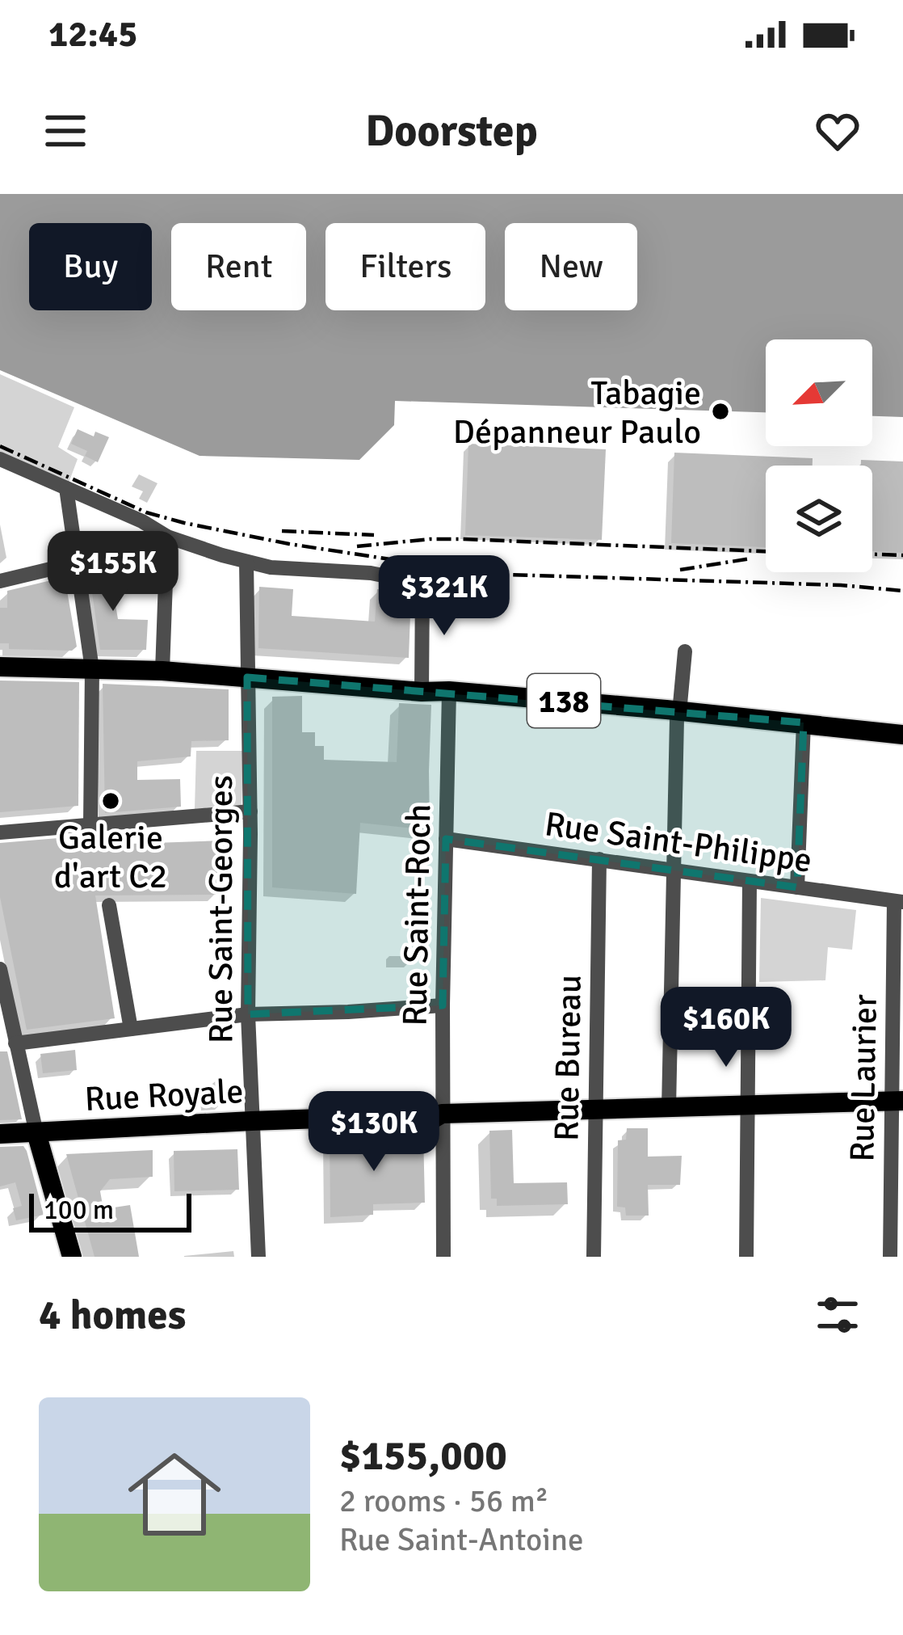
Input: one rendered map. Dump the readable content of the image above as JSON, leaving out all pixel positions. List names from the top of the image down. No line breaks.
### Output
{"streets":{"main road":["138","Rue Royale"],"street":["Rue Saint-Philippe","Rue Saint-Georges","Rue Saint-Roch","Rue Bureau","Rue Laurier"]},"crossings":[["138","Rue Saint-Georges"],["138","Rue Saint-Roch"],["Rue Saint-Philippe","Rue Saint-Roch"],["Rue Saint-Philippe","Rue Bureau"],["Rue Saint-Philippe","Rue Laurier"],["Rue Saint-Georges","Rue Royale"],["Rue Saint-Roch","Rue Royale"],["Rue Bureau","Rue Royale"],["Rue Laurier","Rue Royale"]],"places":["Tabagie Dépanneur Paulo","Galerie d'art C2"],"scale_bar":"100 m","north":"bottom left","page":{"status":"12:45","header":"Doorstep","chip":["Buy","Rent","Filters","New"],"price":["$155K","$321K","$160K","$130K"],"scale":"100 m","heading":"4 homes","list":[{"name":"$155,000","note":"2 rooms · 56 m² · Rue Saint-Antoine"}]}}
